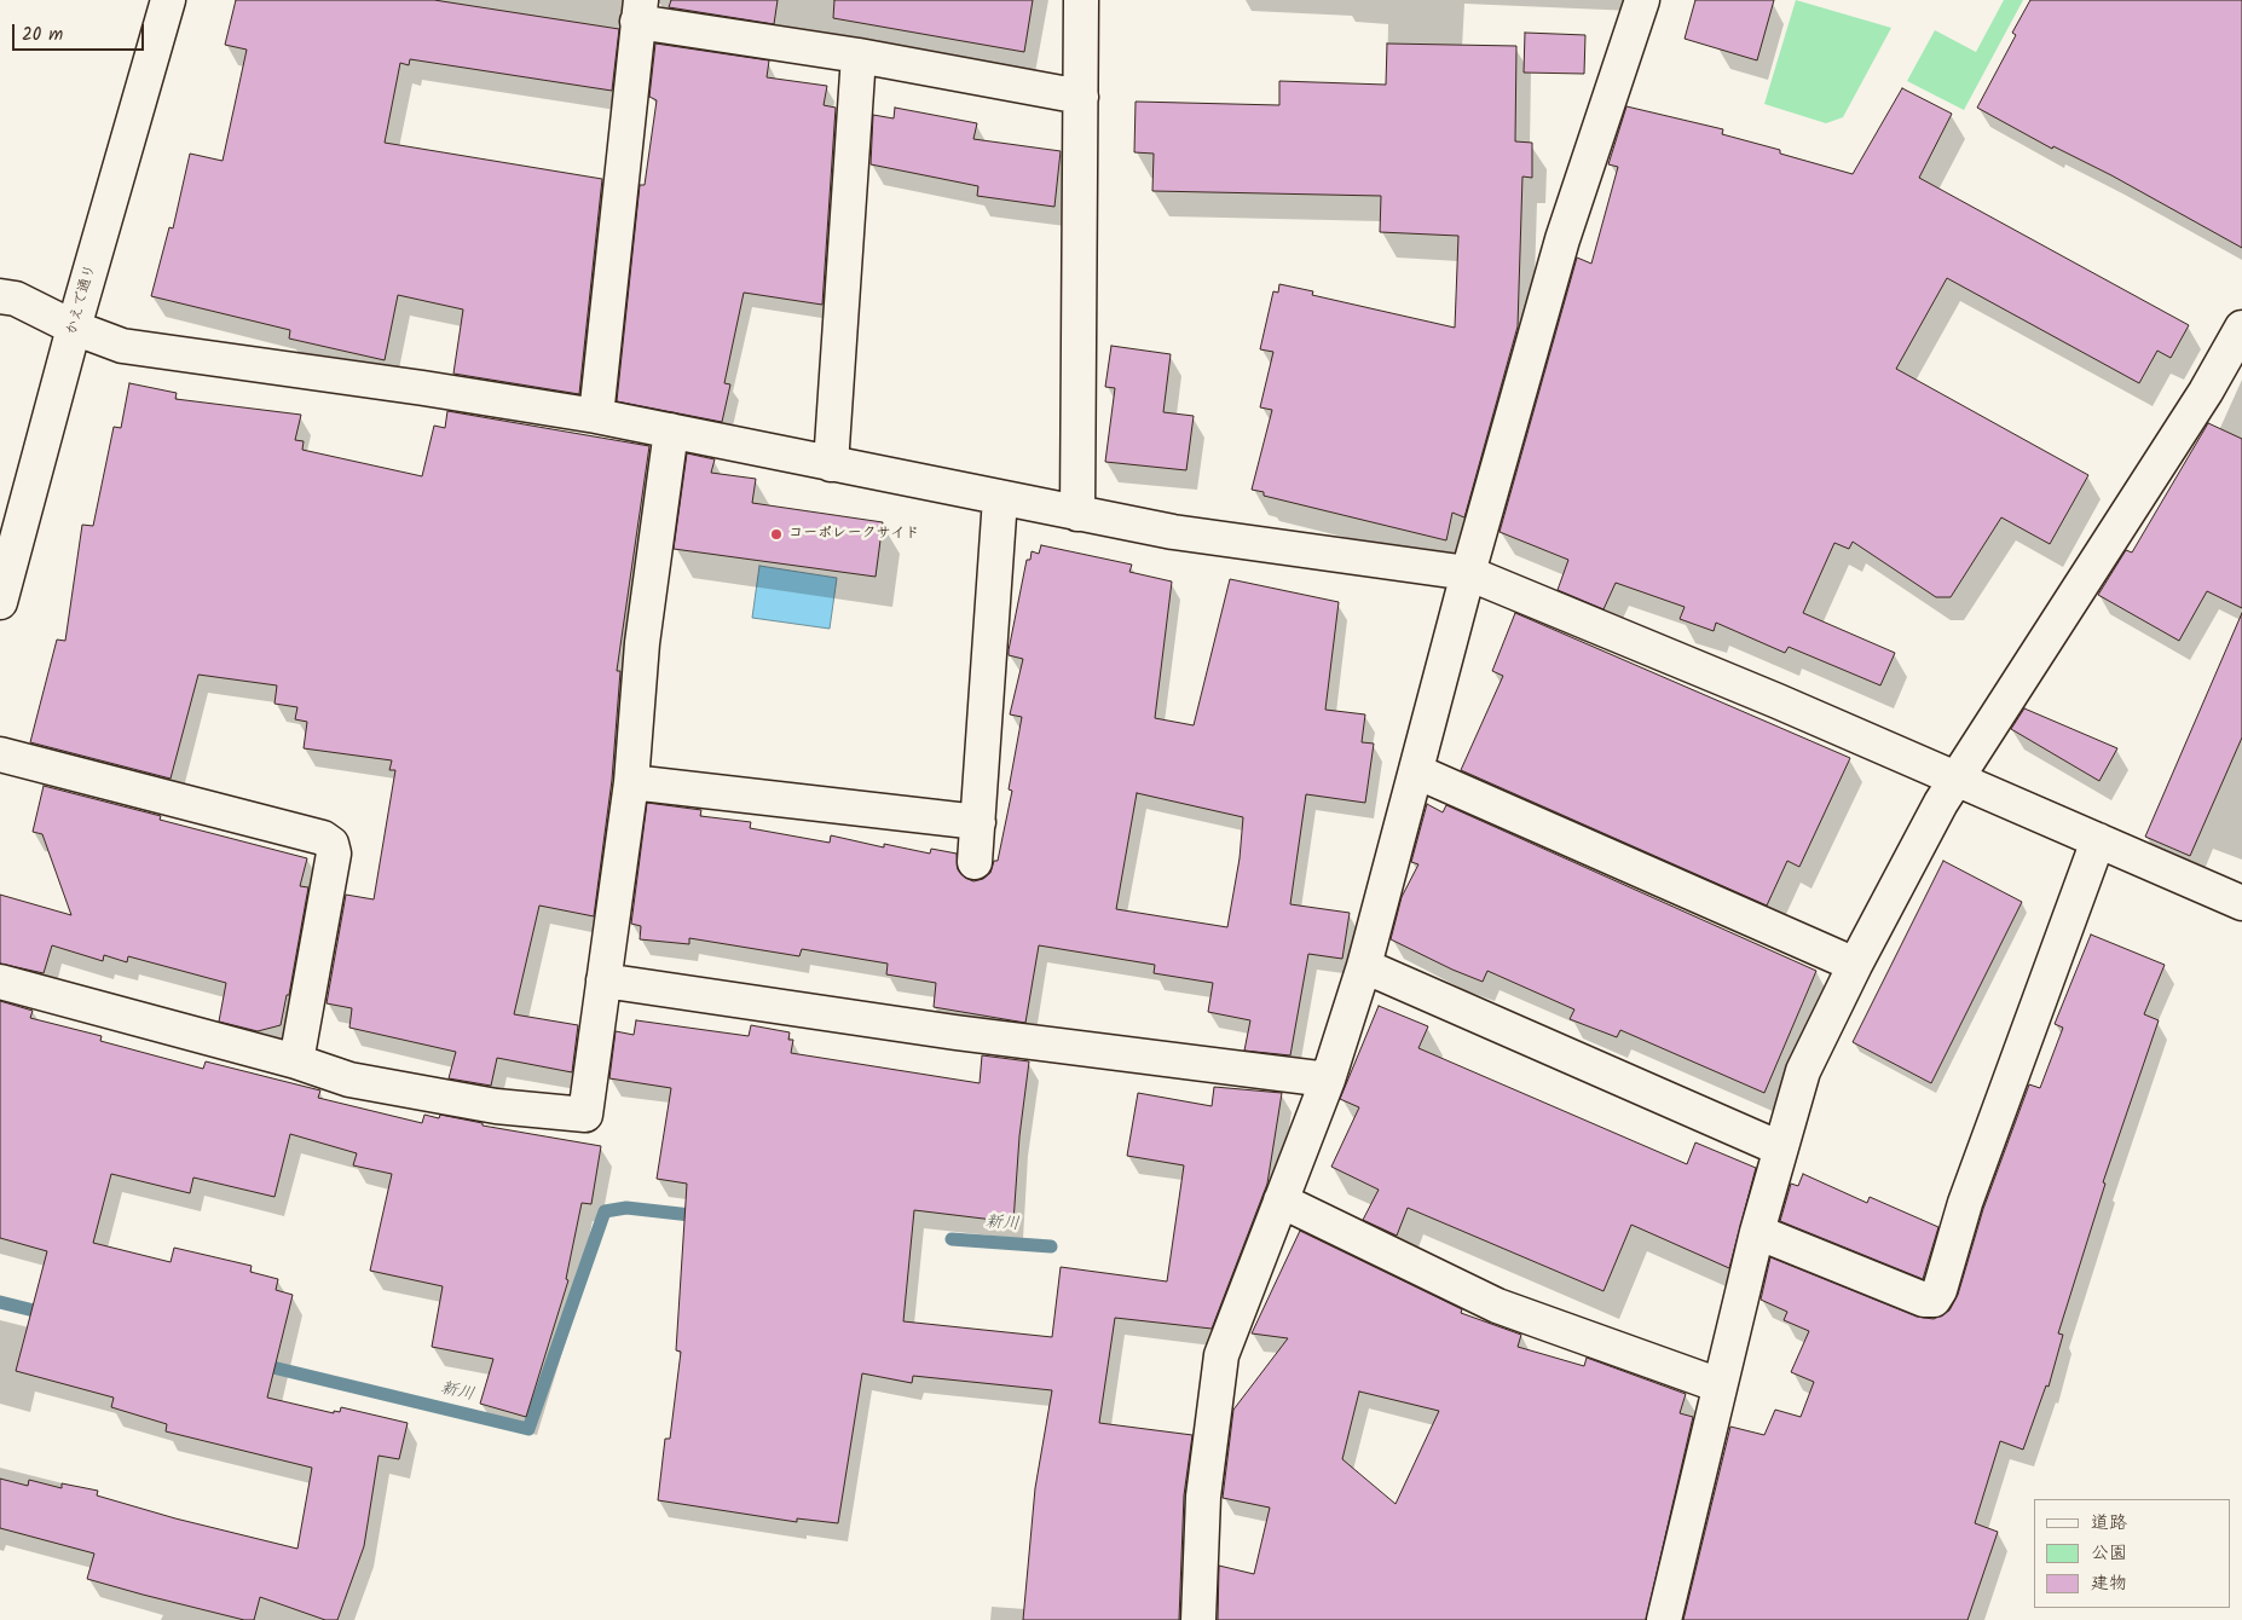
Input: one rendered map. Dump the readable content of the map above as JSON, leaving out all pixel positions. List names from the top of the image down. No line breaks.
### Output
{"streets":{"street":["かえで通り"]},"water":["新川"],"places":["コーポレークサイド"],"legend":["道路","公園","建物"],"scale_bar":"20 m"}
